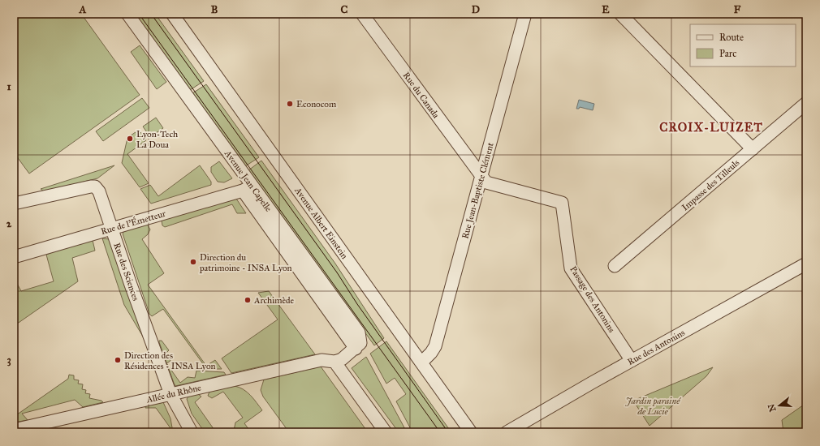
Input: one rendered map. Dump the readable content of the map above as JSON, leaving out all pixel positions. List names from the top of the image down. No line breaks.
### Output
{"streets":{"street":["Rue du Canada","Avenue Jean Capelle","Impasse des Tilleuls","Rue Jean-Baptiste Clément","Rue de l'Émetteur","Avenue Albert Einstein","Rue des Sciences","Passage des Antonins","Rue des Antonins","Allée du Rhône"]},"crossings":[["Rue du Canada","Rue Jean-Baptiste Clément"],["Rue du Canada","Passage des Antonins"],["Avenue Jean Capelle","Rue de l'Émetteur"],["Avenue Jean Capelle","Allée du Rhône"],["Rue Jean-Baptiste Clément","Avenue Albert Einstein"],["Rue Jean-Baptiste Clément","Passage des Antonins"],["Rue de l'Émetteur","Rue des Sciences"],["Rue des Sciences","Allée du Rhône"],["Passage des Antonins","Rue des Antonins"]],"districts":["CROIX-LUIZET"],"parks":["Jardin parainé de Lucie"],"places":["Econocom","Lyon-Tech La Doua","Direction du patrimoine - INSA Lyon","Archimède","Direction des Résidences - INSA Lyon"],"legend":["Route","Parc"],"north":"left","grid":{"columns":["A","B","C","D","E","F"],"rows":["1","2","3"]}}
